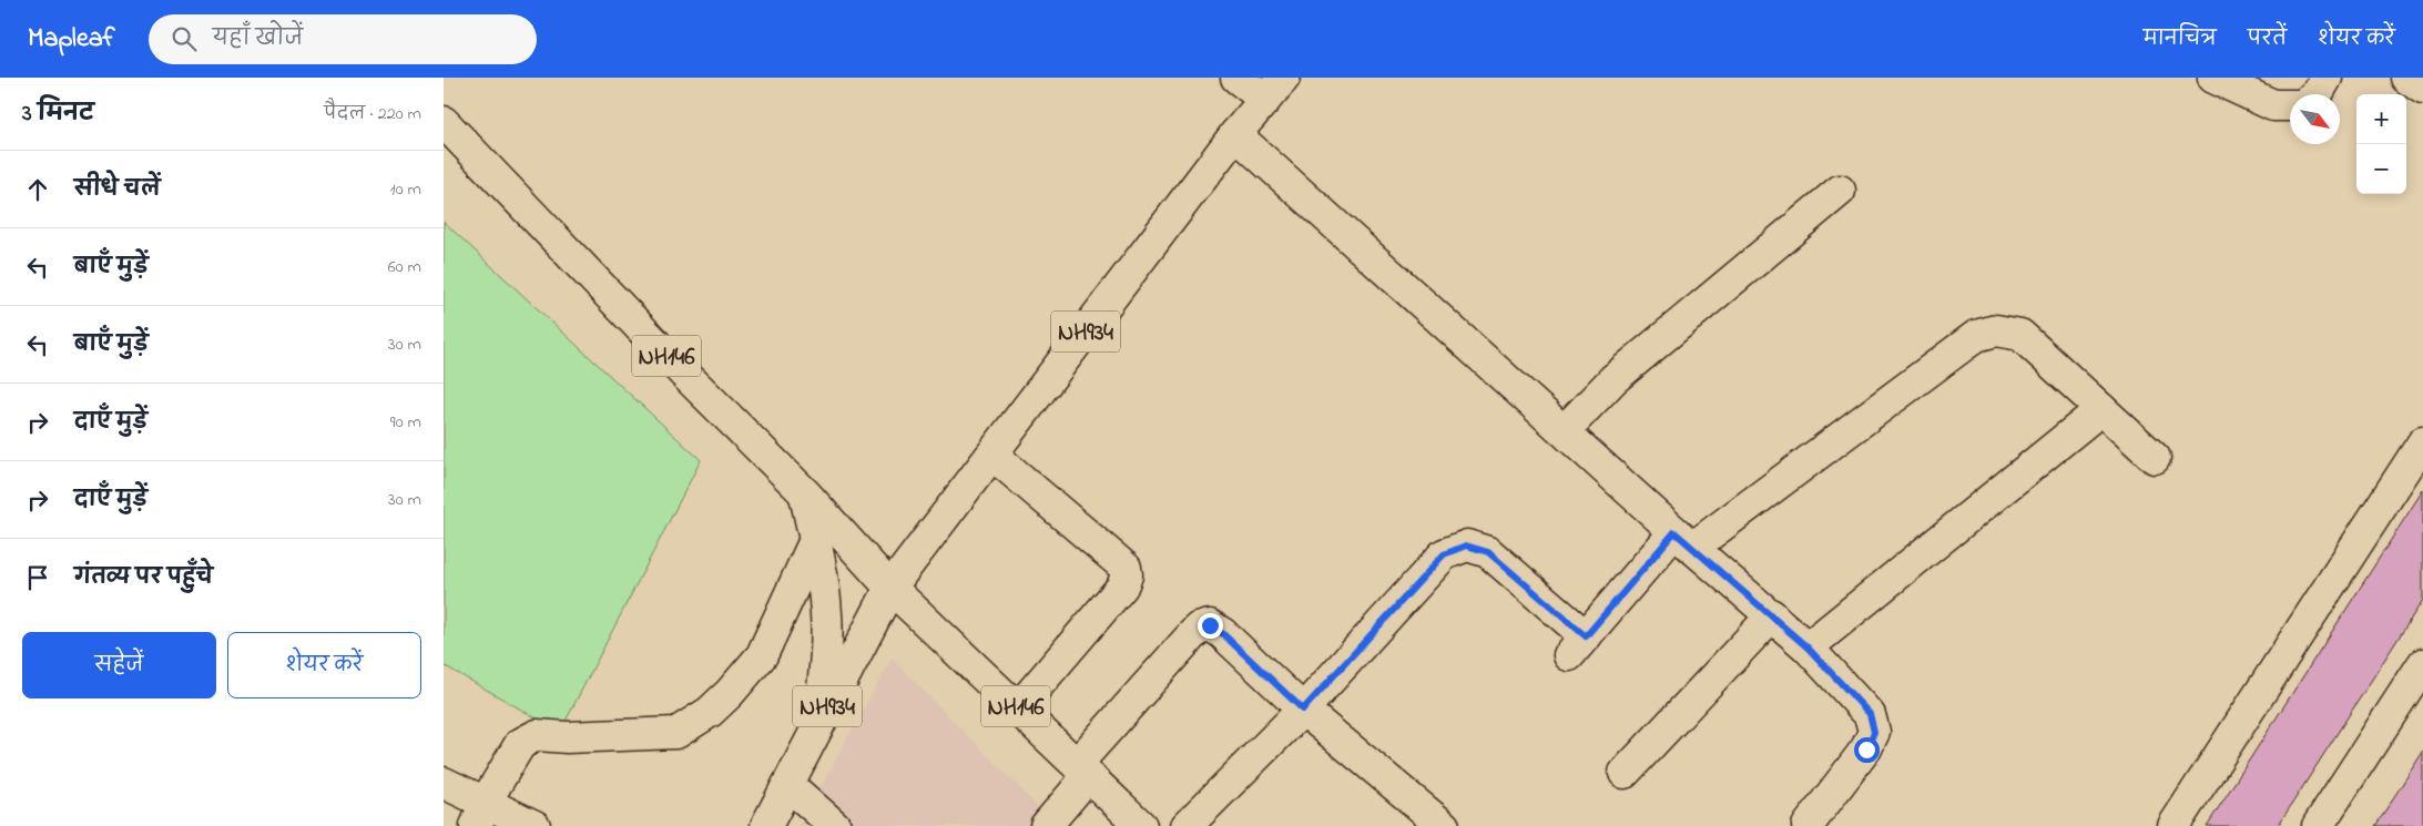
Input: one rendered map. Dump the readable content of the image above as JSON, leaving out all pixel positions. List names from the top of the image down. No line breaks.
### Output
{"streets":{"main road":["NH934","NH146"]},"crossings":[["NH934","NH146"]],"north":"bottom right","page":{"header":"Mapleaf","search":"यहाँ खोजें","nav":["मानचित्र","परतें","शेयर करें"],"heading":["3 मिनट","पैदल · 220 m"],"map_buttons":["+","−"],"list":[["सीधे चलें","10 m"],["बाएँ मुड़ें","60 m"],["बाएँ मुड़ें","30 m"],["दाएँ मुड़ें","90 m"],["दाएँ मुड़ें","30 m"],"गंतव्य पर पहुँचे"],"buttons":["सहेजें","शेयर करें"]}}
